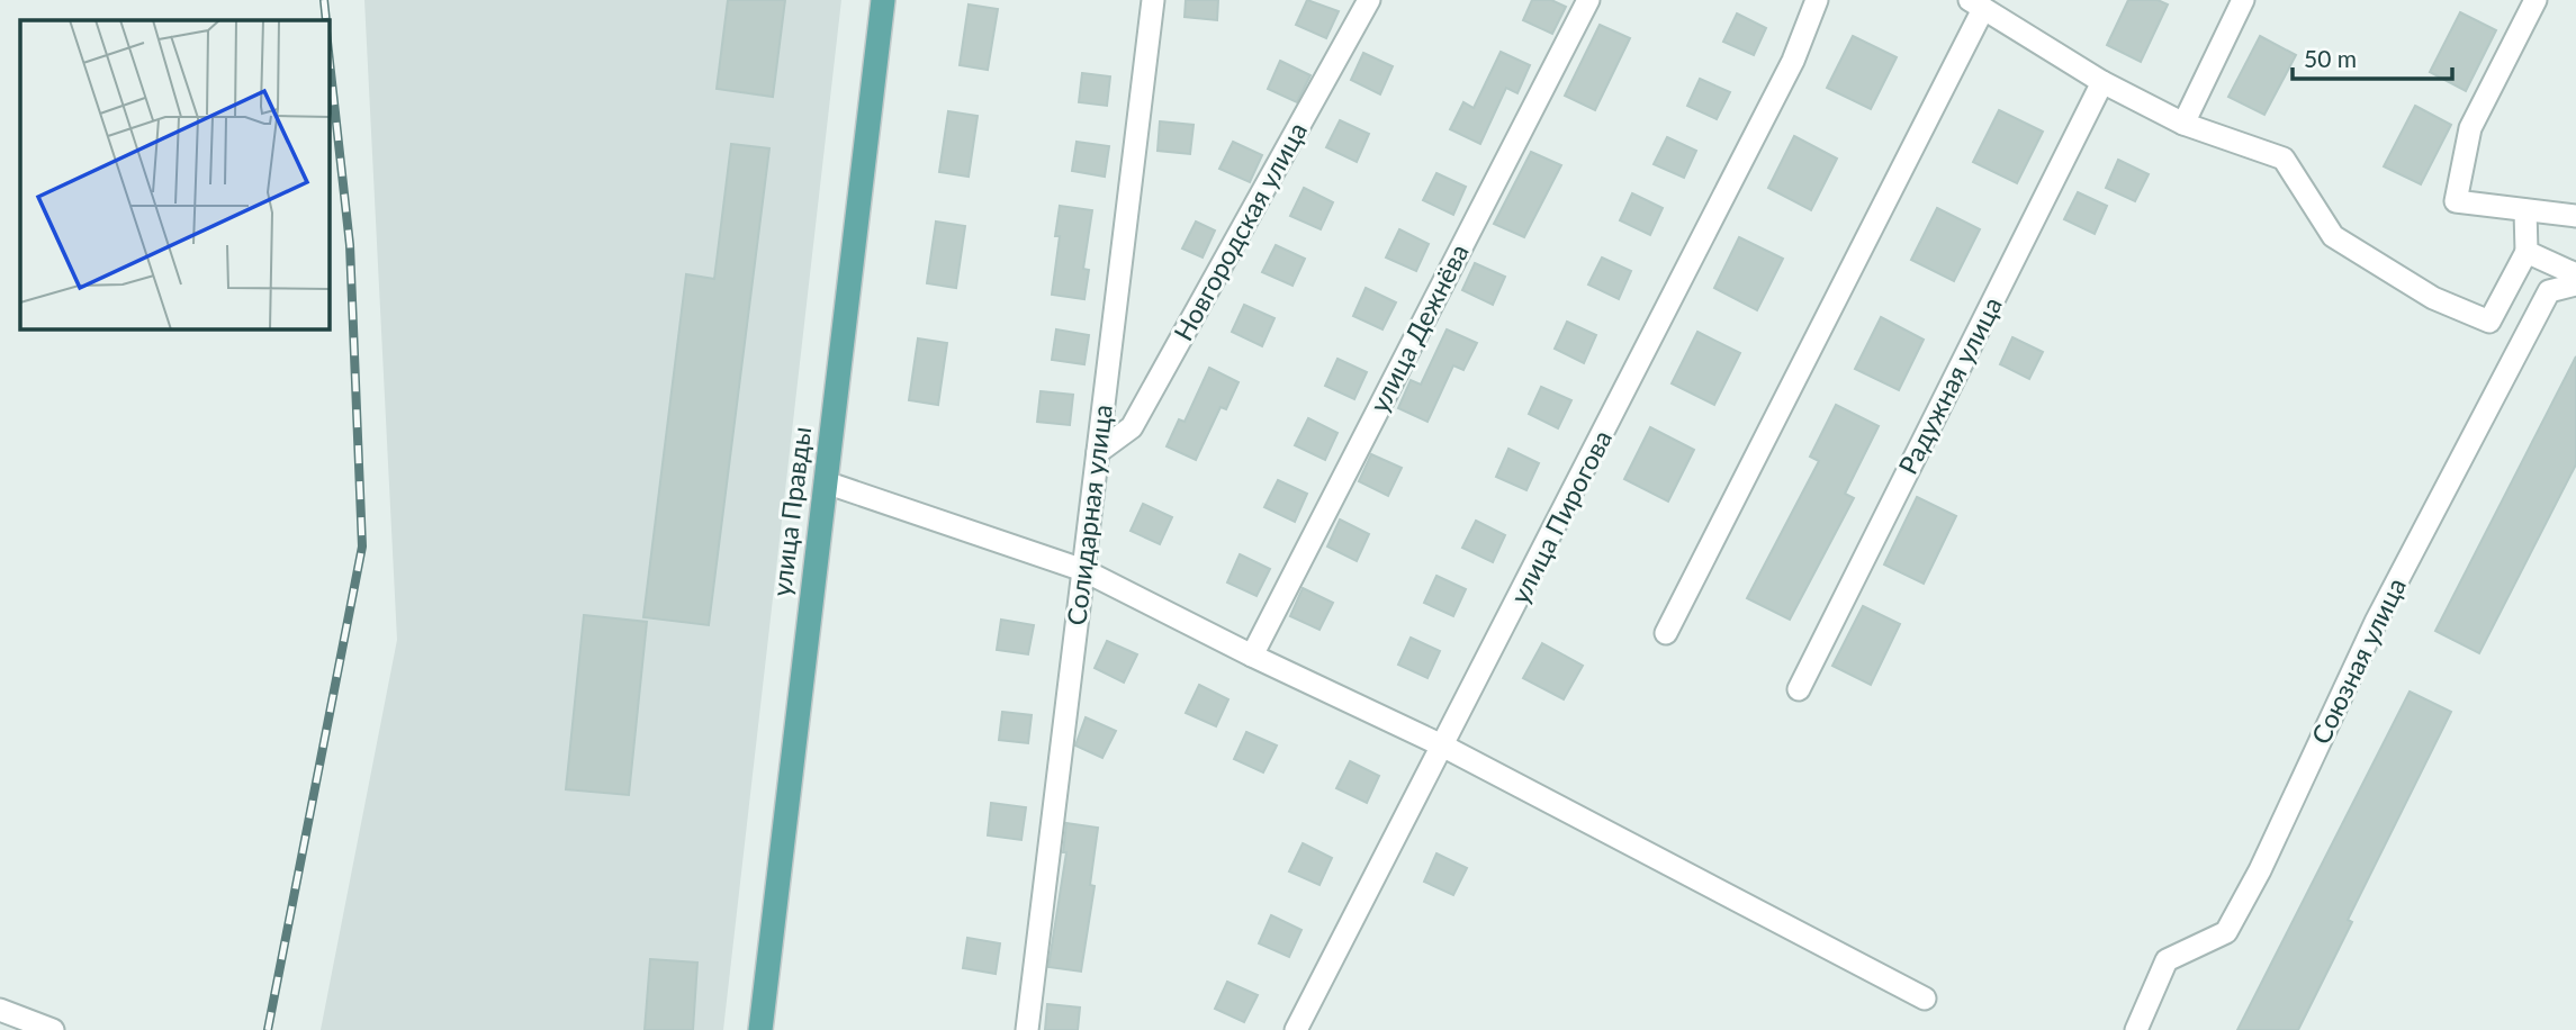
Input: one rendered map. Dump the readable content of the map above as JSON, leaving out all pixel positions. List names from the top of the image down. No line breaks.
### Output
{"streets":{"main road":["улица Правды"],"street":["Новгородская улица","улица Дежнёва","Радужная улица","Солидарная улица","улица Пирогова","Союзная улица"]},"crossings":[["Новгородская улица","Солидарная улица"]],"scale_bar":"50 m"}
